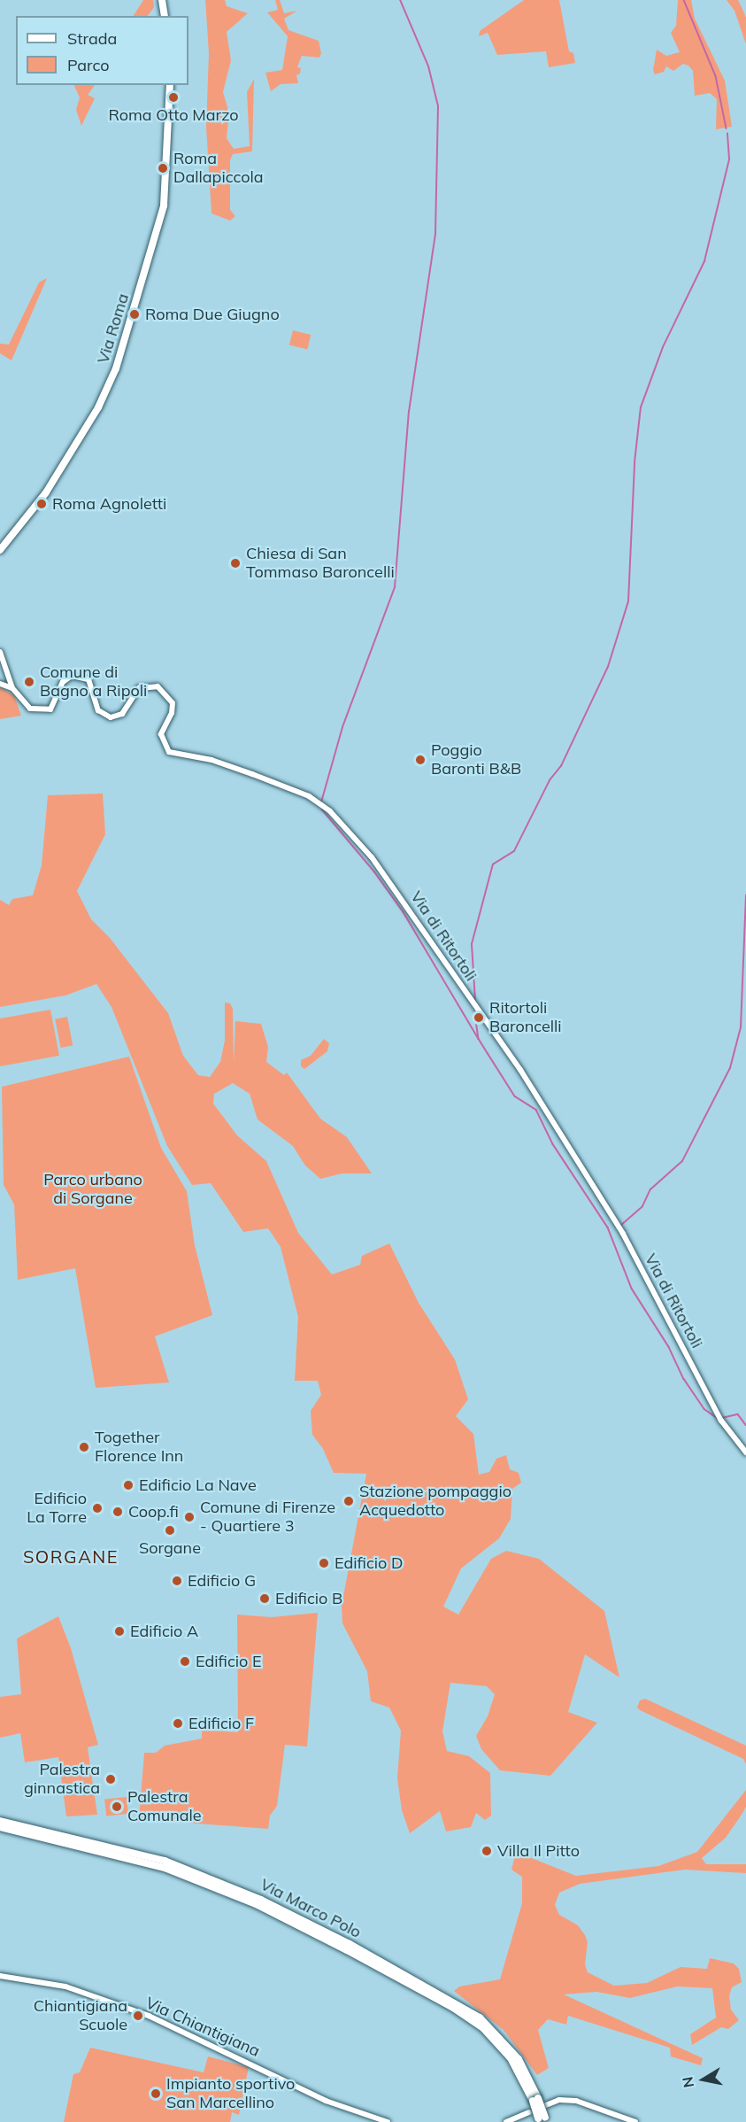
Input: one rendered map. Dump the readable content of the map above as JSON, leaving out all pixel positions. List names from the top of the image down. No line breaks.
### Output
{"streets":{"highway":["Via Marco Polo"],"main road":["Via Roma"],"street":["Via di Ritortoli","Via Chiantigiana"]},"districts":["SORGANE"],"parks":["Parco urbano di Sorgane"],"places":["Roma Otto Marzo","Roma Dallapiccola","Roma Due Giugno","Roma Agnoletti","Chiesa di San Tommaso Baroncelli","Comune di Bagno a Ripoli","Poggio Baronti B&B","Ritortoli Baroncelli","Together Florence Inn","Edificio La Nave","Stazione pompaggio Acquedotto","Edificio La Torre","Coop.fi","Comune di Firenze - Quartiere 3","Sorgane","Edificio D","Edificio G","Edificio B","Edificio A","Edificio E","Edificio F","Palestra ginnastica","Palestra Comunale","Villa Il Pitto","Chiantigiana Scuole","Impianto sportivo San Marcellino"],"legend":["Strada","Parco"],"north":"left"}
